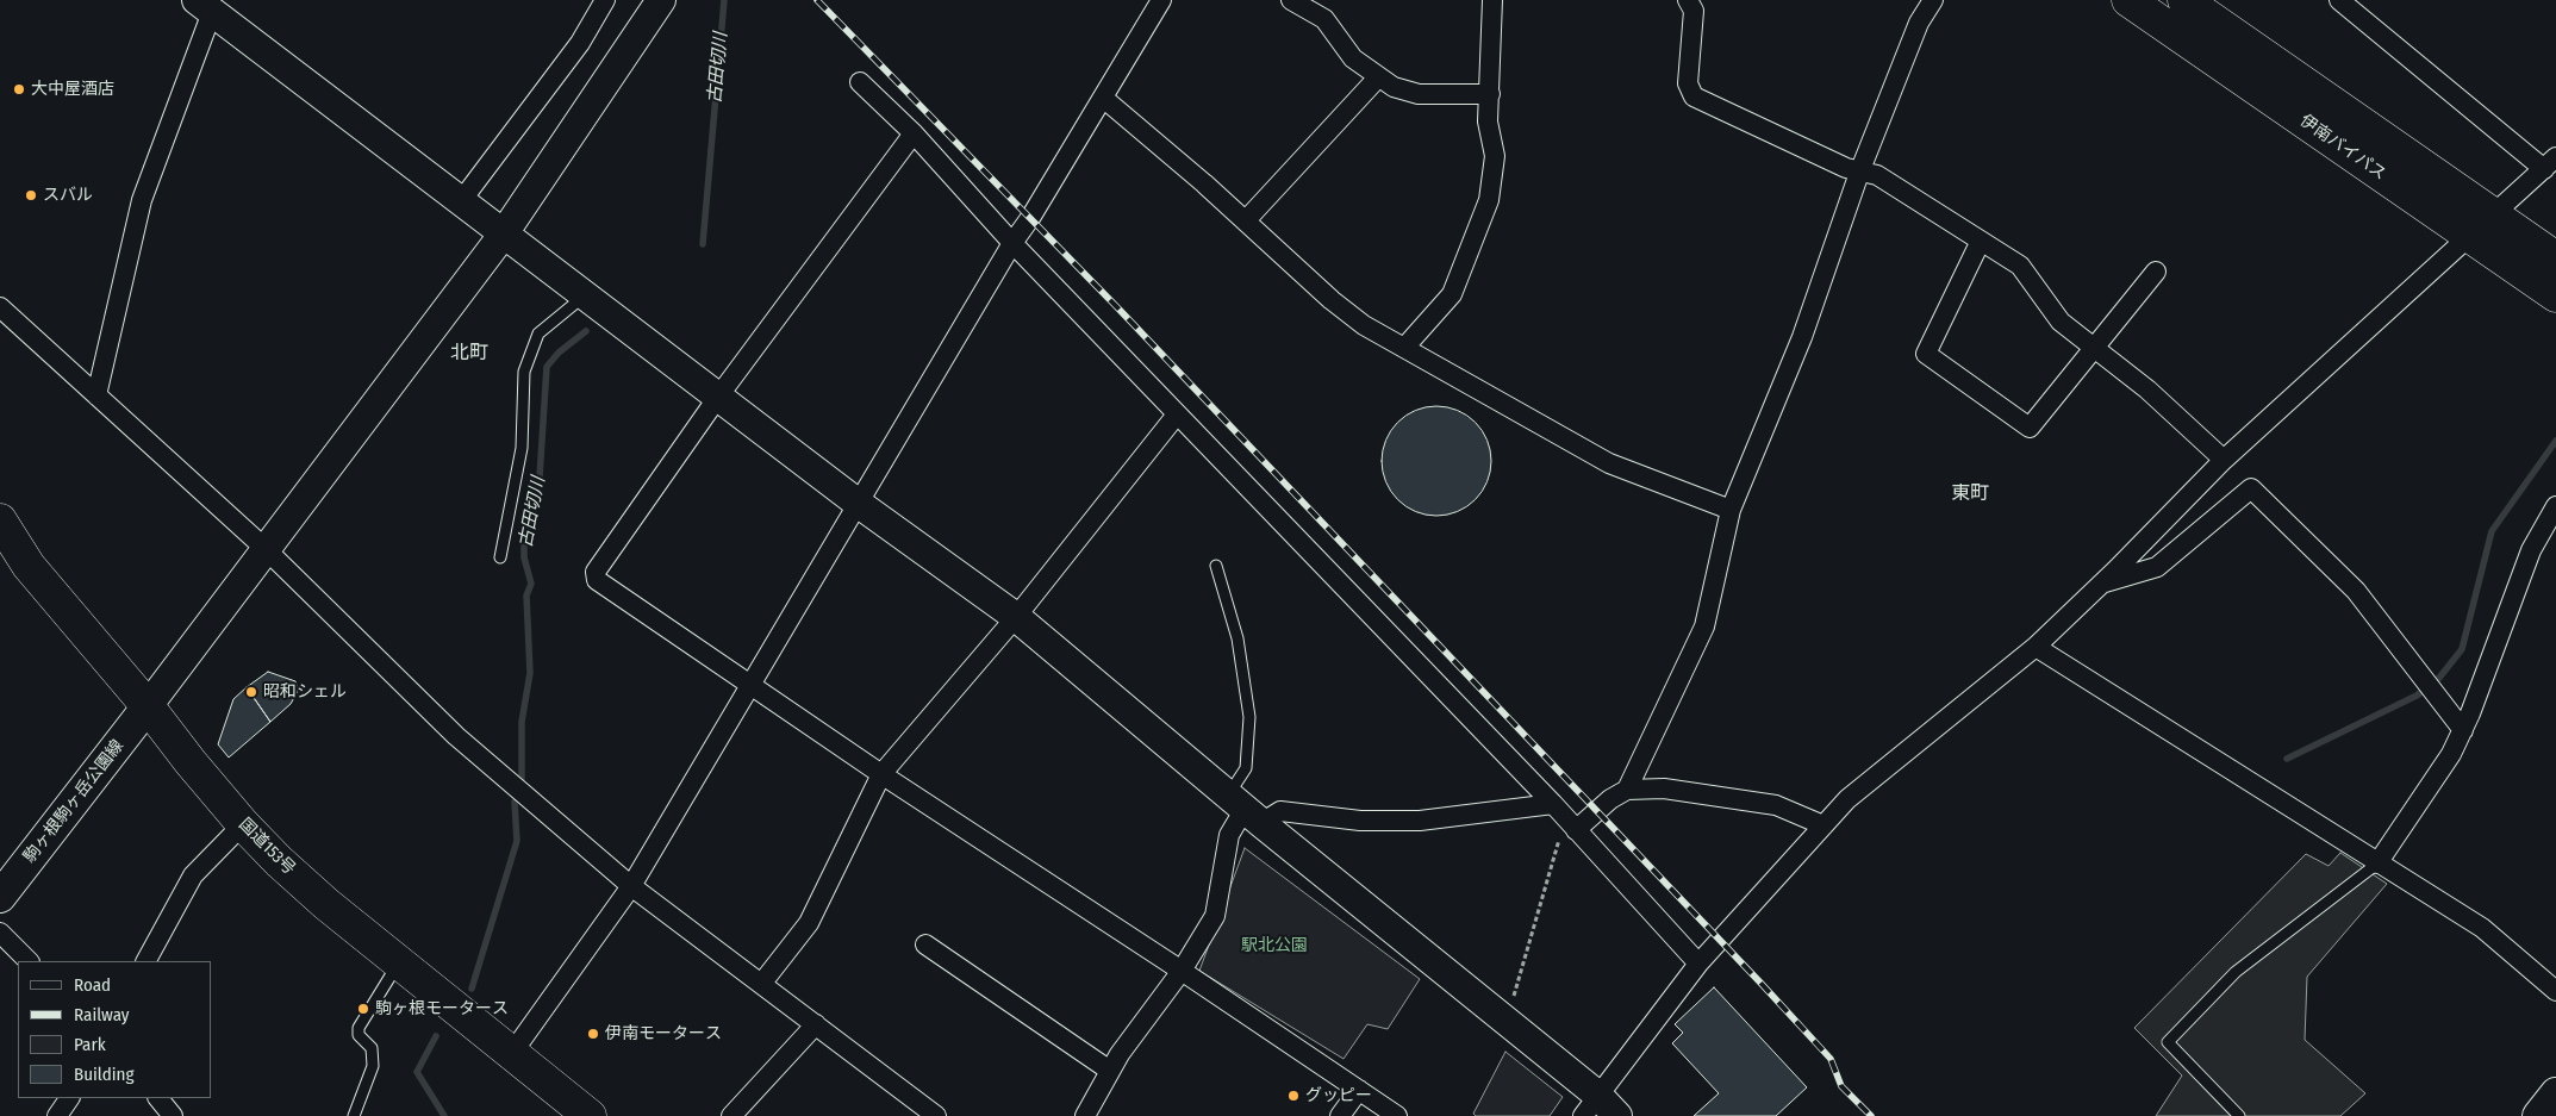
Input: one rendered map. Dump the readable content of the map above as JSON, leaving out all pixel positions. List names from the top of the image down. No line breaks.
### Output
{"streets":{"highway":["伊南バイパス","国道153号"],"main road":["駒ヶ根駒ヶ岳公園線"]},"crossings":[["駒ヶ根駒ヶ岳公園線","国道153号"]],"districts":["北町","東町"],"water":["古田切川"],"parks":["駅北公園"],"places":["大中屋酒店","スバル","昭和シェル","駒ヶ根モータース","伊南モータース","グッピー"],"legend":["Road","Railway","Park","Building"]}
